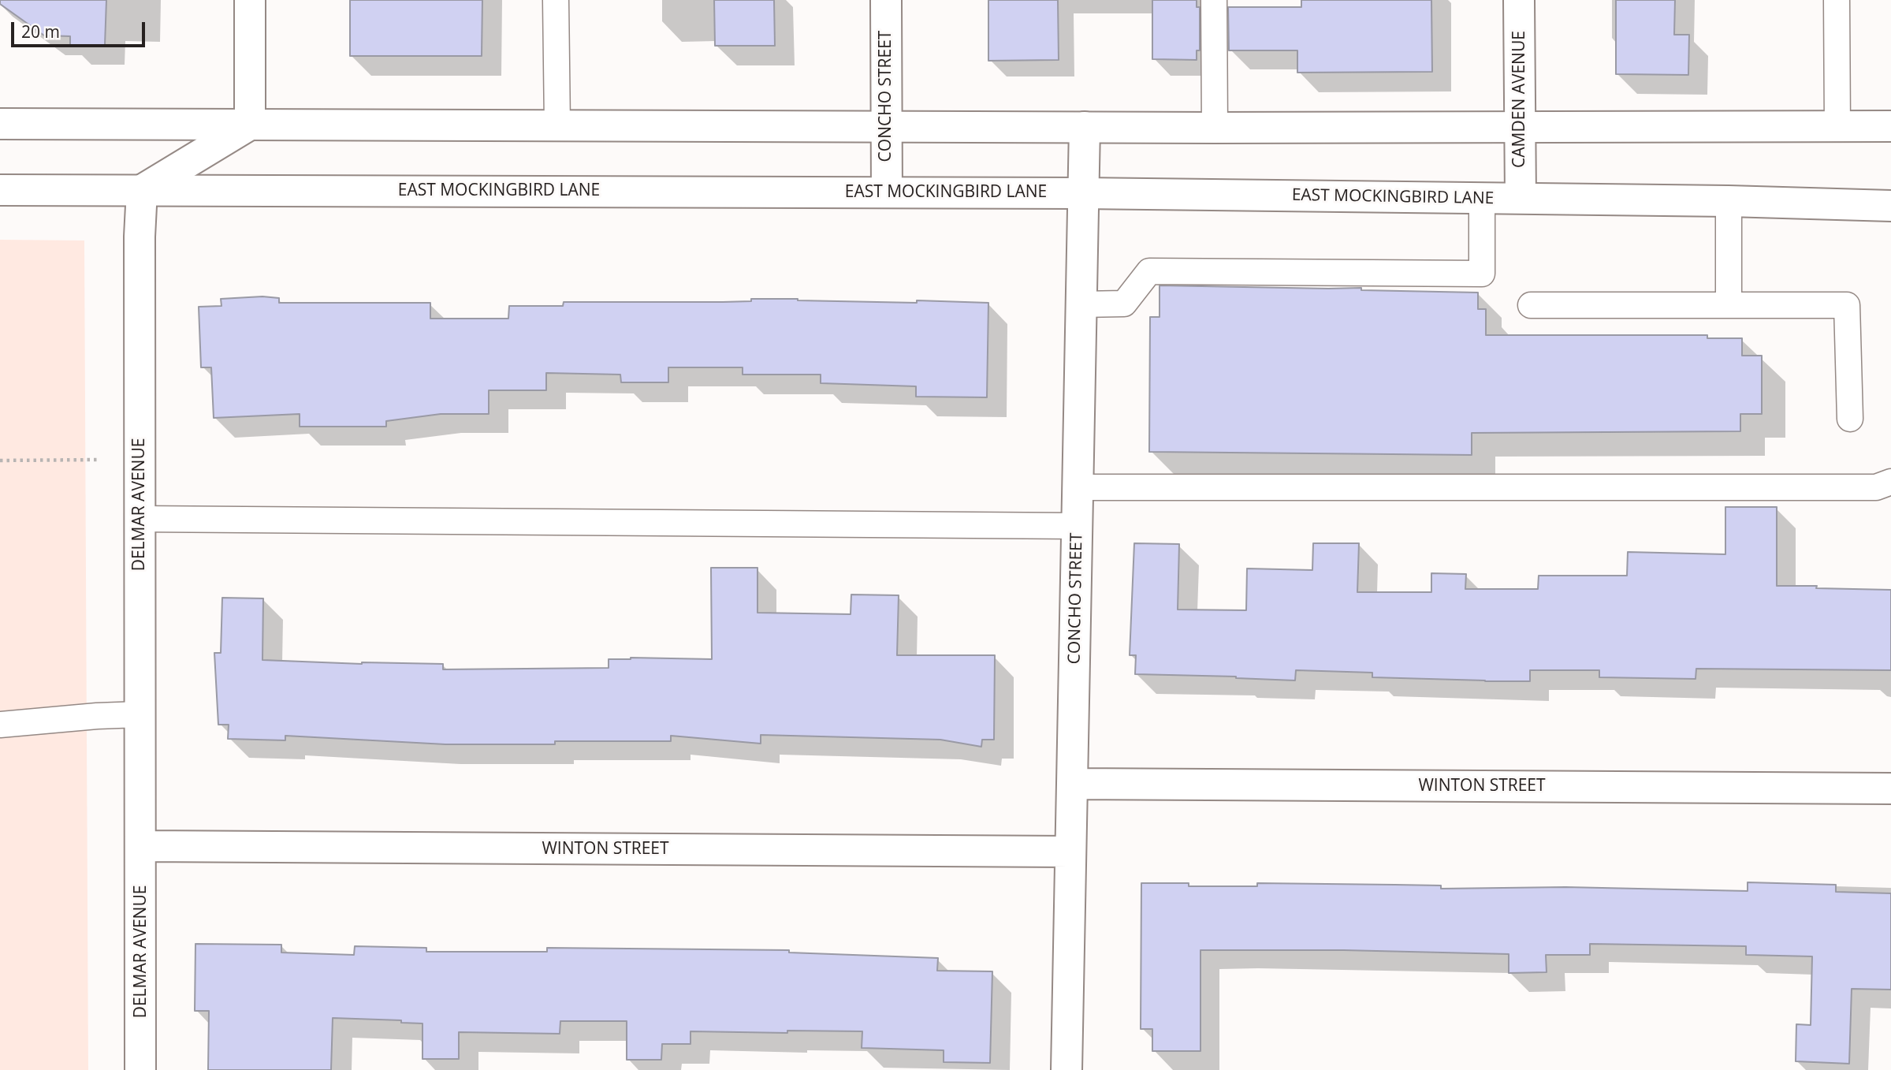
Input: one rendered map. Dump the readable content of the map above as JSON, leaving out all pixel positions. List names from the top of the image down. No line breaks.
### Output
{"streets":{"street":["CONCHO STREET","CAMDEN AVENUE","EAST MOCKINGBIRD LANE","DELMAR AVENUE","WINTON STREET"]},"crossings":[["CONCHO STREET","EAST MOCKINGBIRD LANE"],["CONCHO STREET","WINTON STREET"],["CAMDEN AVENUE","EAST MOCKINGBIRD LANE"],["EAST MOCKINGBIRD LANE","DELMAR AVENUE"],["DELMAR AVENUE","WINTON STREET"]],"scale_bar":"20 m"}
